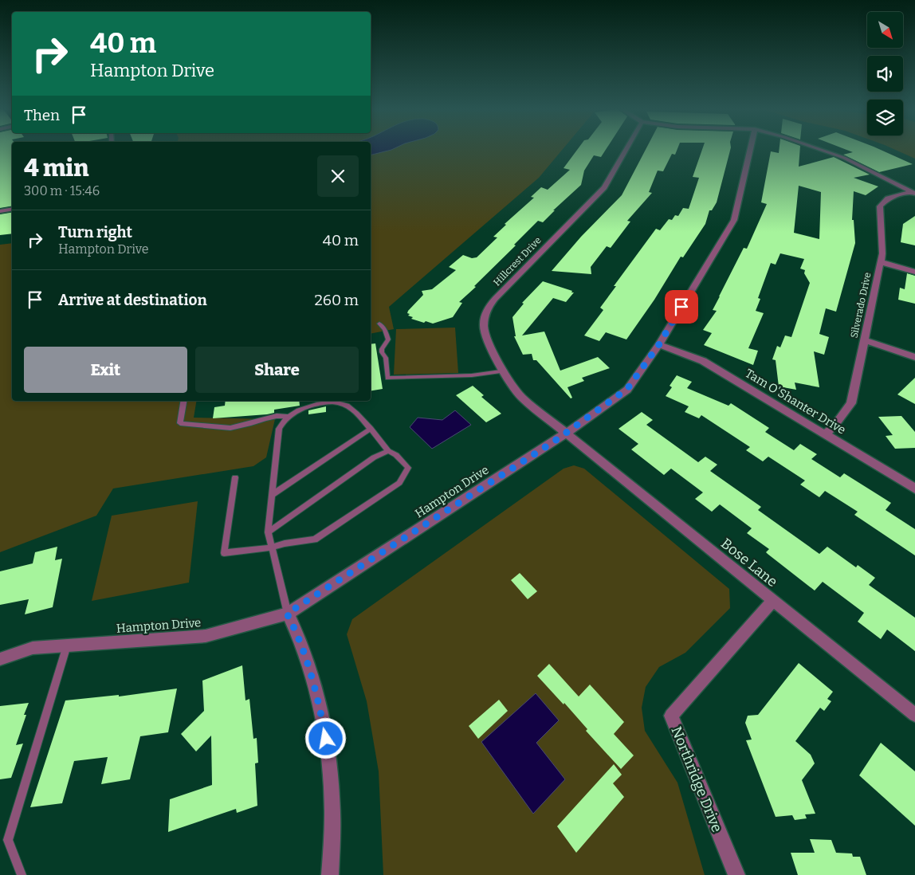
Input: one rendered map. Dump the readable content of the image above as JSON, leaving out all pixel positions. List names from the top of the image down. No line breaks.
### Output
{"streets":{"street":["Hillcrest Drive","Silverado Drive","Tam O'Shanter Drive","Hampton Drive","Bose Lane","Northridge Drive"]},"crossings":[["Hillcrest Drive","Hampton Drive"],["Hillcrest Drive","Bose Lane"],["Silverado Drive","Tam O'Shanter Drive"],["Tam O'Shanter Drive","Hampton Drive"],["Hampton Drive","Bose Lane"],["Bose Lane","Northridge Drive"]],"north":"bottom right","page":{"turn":["40 m","Hampton Drive"],"then":"Then","heading":["4 min","300 m · 15:46"],"list":[{"name":"Turn right","note":"Hampton Drive","value":"40 m"},{"name":"Arrive at destination","value":"260 m"}],"buttons":["Exit","Share"]}}
